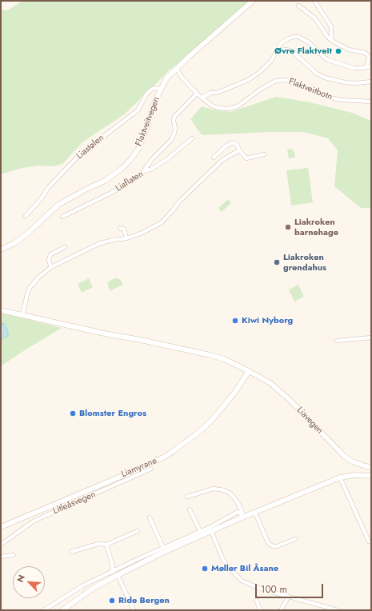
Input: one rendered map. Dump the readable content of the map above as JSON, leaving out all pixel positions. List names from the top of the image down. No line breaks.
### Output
{"streets":{"main road":["Flaktveitvegen","Liavegen","Liamyrane"],"street":["Flaktveitbotn","Liastølen","Liaflaten","Litleåsvegen"]},"crossings":[["Flaktveitbotn","Flaktveitvegen"],["Flaktveitvegen","Liastølen"],["Liavegen","Liamyrane"]],"places":["Øvre Flaktveit","Liakroken barnehage","Liakroken grendahus","Kiwi Nyborg","Blomster Engros","Møller Bil Åsane","Ride Bergen"],"scale_bar":"100 m","north":"top left"}
